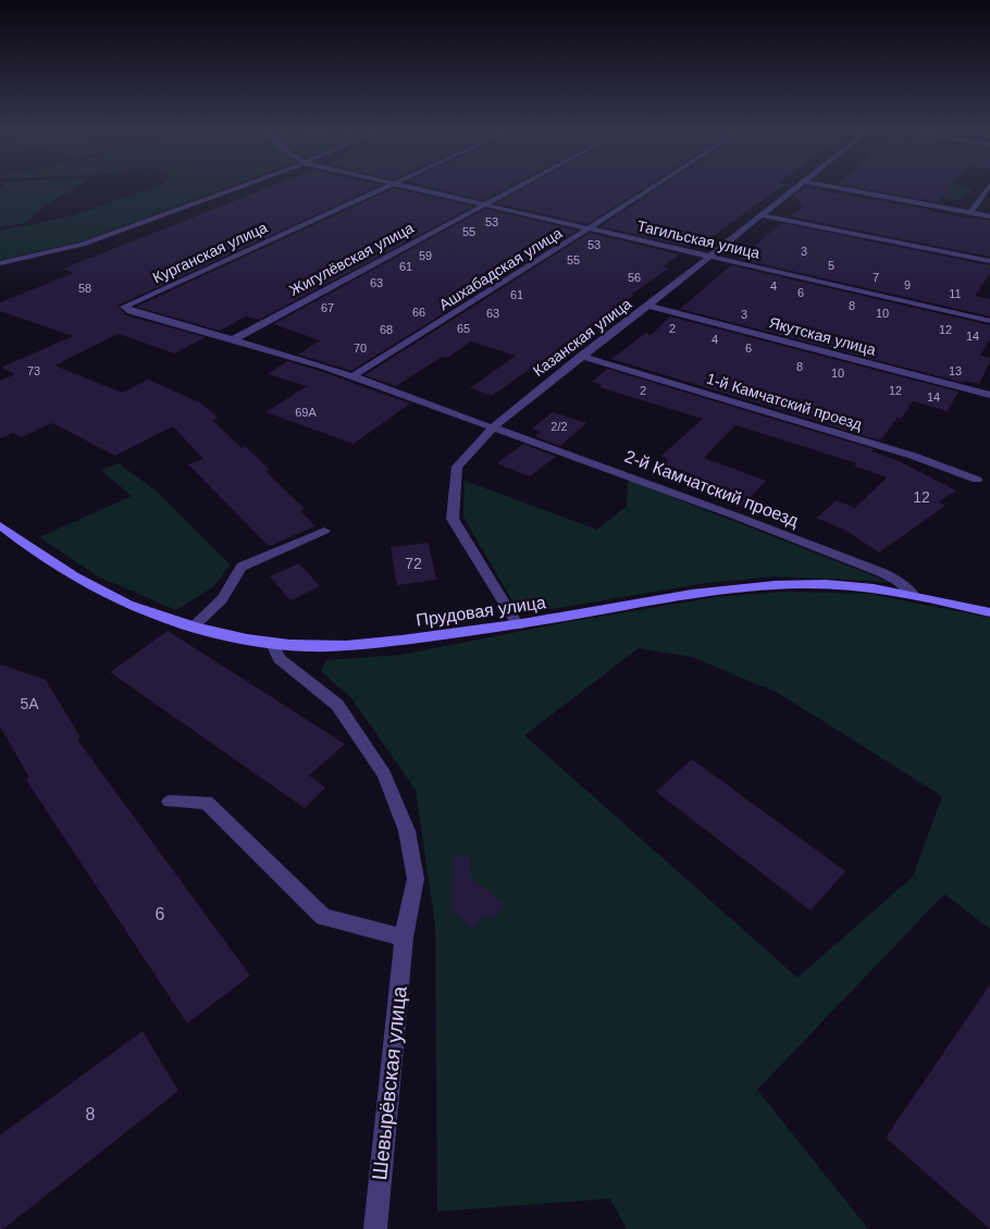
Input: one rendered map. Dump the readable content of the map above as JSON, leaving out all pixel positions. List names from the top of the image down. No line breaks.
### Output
{"streets":{"main road":["Прудовая улица"],"street":["Тагильская улица","Курганская улица","Жигулёвская улица","Ашхабадская улица","Якутская улица","Казанская улица","1-й Камчатский проезд","2-й Камчатский проезд","Шевырёвская улица"]},"crossings":[["Тагильская улица","Жигулёвская улица"],["Тагильская улица","Ашхабадская улица"],["Тагильская улица","Казанская улица"],["Курганская улица","Жигулёвская улица"],["Якутская улица","Казанская улица"],["Казанская улица","1-й Камчатский проезд"],["Казанская улица","2-й Камчатский проезд"],["Казанская улица","Прудовая улица"],["2-й Камчатский проезд","Прудовая улица"],["Прудовая улица","Шевырёвская улица"]],"house_numbers":["53","55","53","3","59","55","5","61","56","7","63","9","4","58","6","11","61","8","67","66","63","10","3","65","2","68","12","14","4","70","6","8","73","13","10","2","12","14","69А","2/2","12","72","5А","6","8"]}
